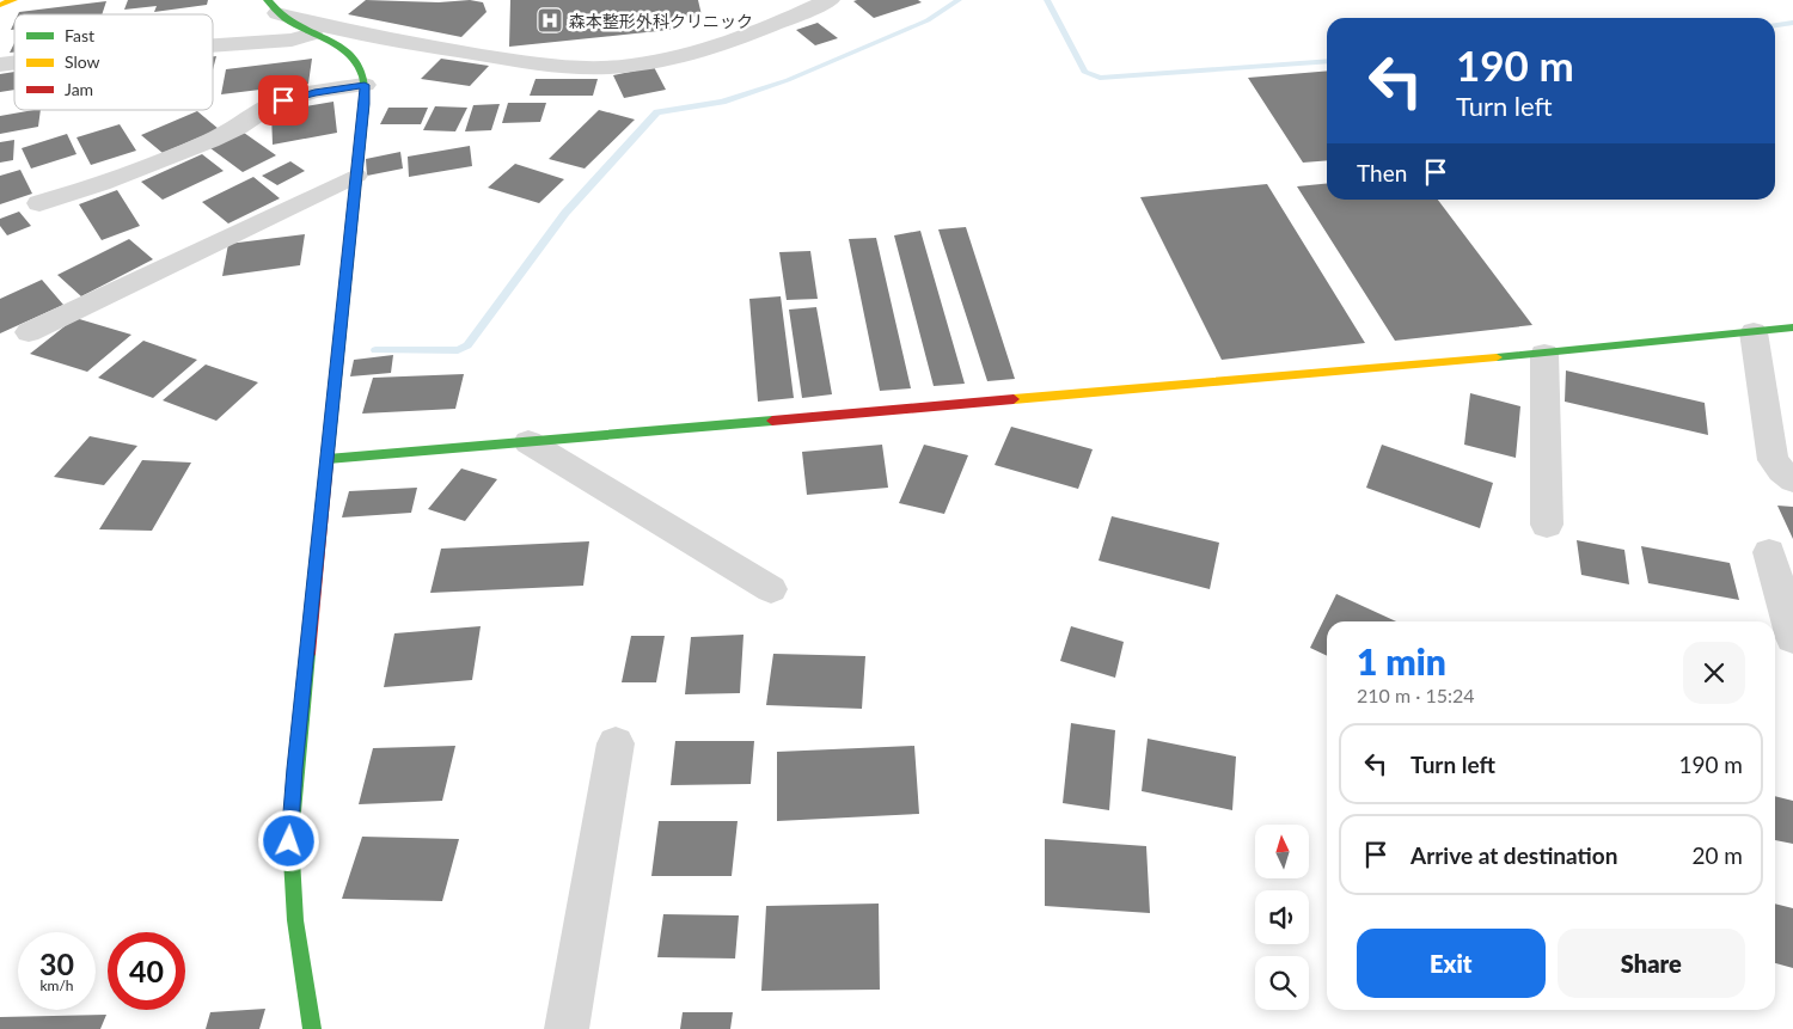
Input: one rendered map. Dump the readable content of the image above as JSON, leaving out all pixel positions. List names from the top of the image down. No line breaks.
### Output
{"places":{"hospital":["森本整形外科クリニック"]},"legend":["Fast","Slow","Jam"],"north":"top","page":{"turn":["190 m","Turn left"],"then":"Then","heading":["1 min","210 m · 15:24"],"list":[{"name":"Turn left","value":"190 m"},{"name":"Arrive at destination","value":"20 m"}],"buttons":["Exit","Share"],"speed":"30 km/h","limit":"40"}}
